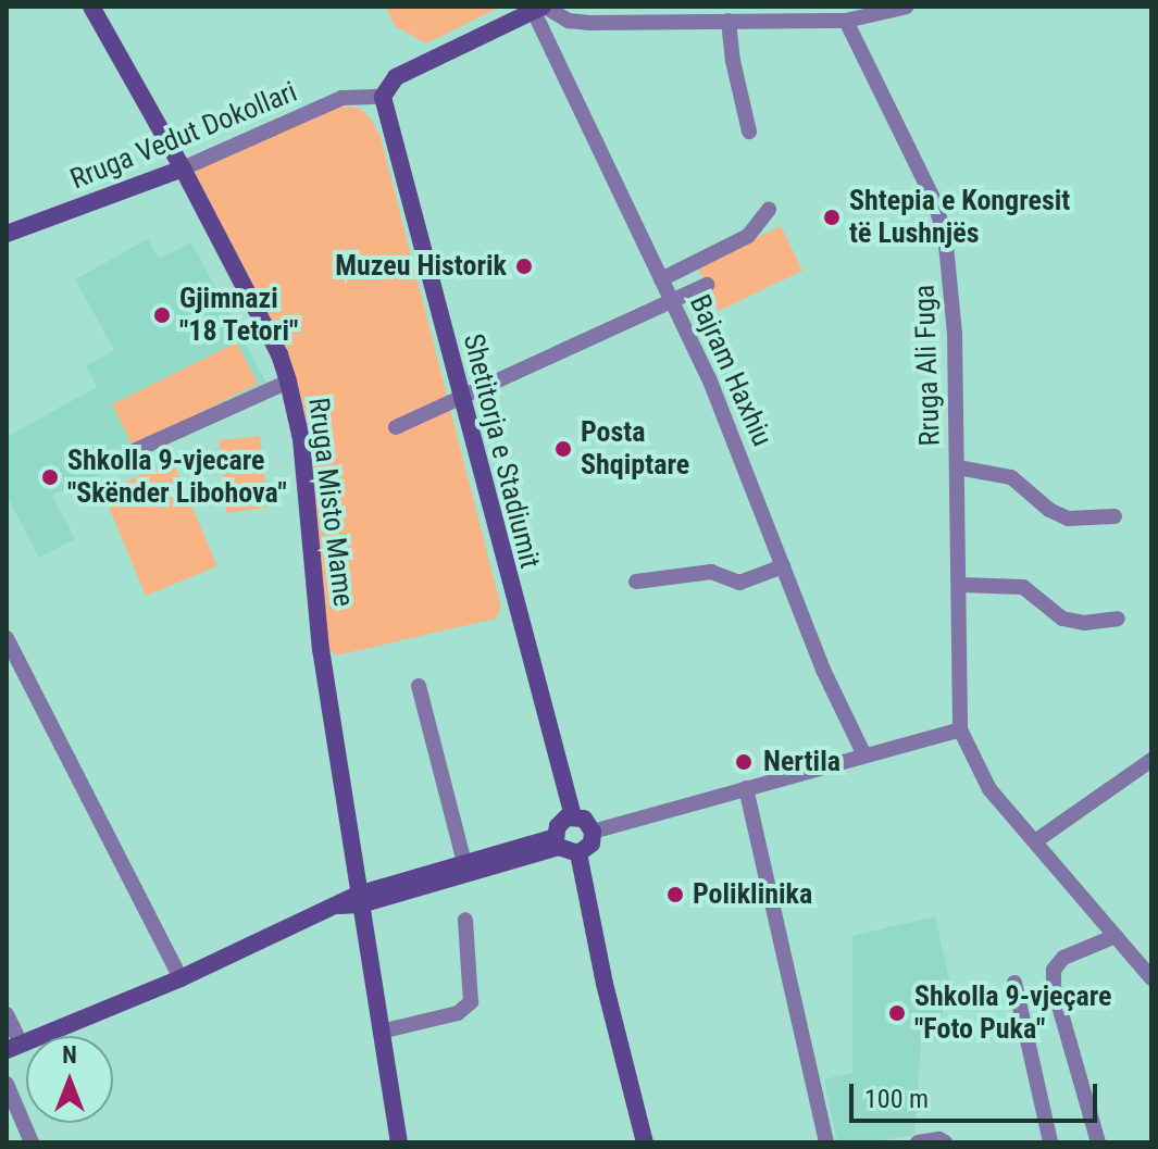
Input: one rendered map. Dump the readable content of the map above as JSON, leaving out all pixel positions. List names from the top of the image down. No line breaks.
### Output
{"streets":{"main road":["Rruga Vedut Dokollari","Shetitorja e Stadiumit","Rruga Misto Mame"],"street":["Rruga Ali Fuga","Bajram Haxhiu"]},"crossings":[["Rruga Vedut Dokollari","Shetitorja e Stadiumit"],["Rruga Vedut Dokollari","Rruga Misto Mame"]],"places":["Shtepia e Kongresit të Lushnjës","Muzeu Historik","Gjimnazi \"18 Tetori\"","Posta Shqiptare","Shkolla 9-vjecare \"Skënder Libohova\"","Nertila","Poliklinika","Shkolla 9-vjeçare \"Foto Puka\""],"scale_bar":"100 m","north":"top"}
